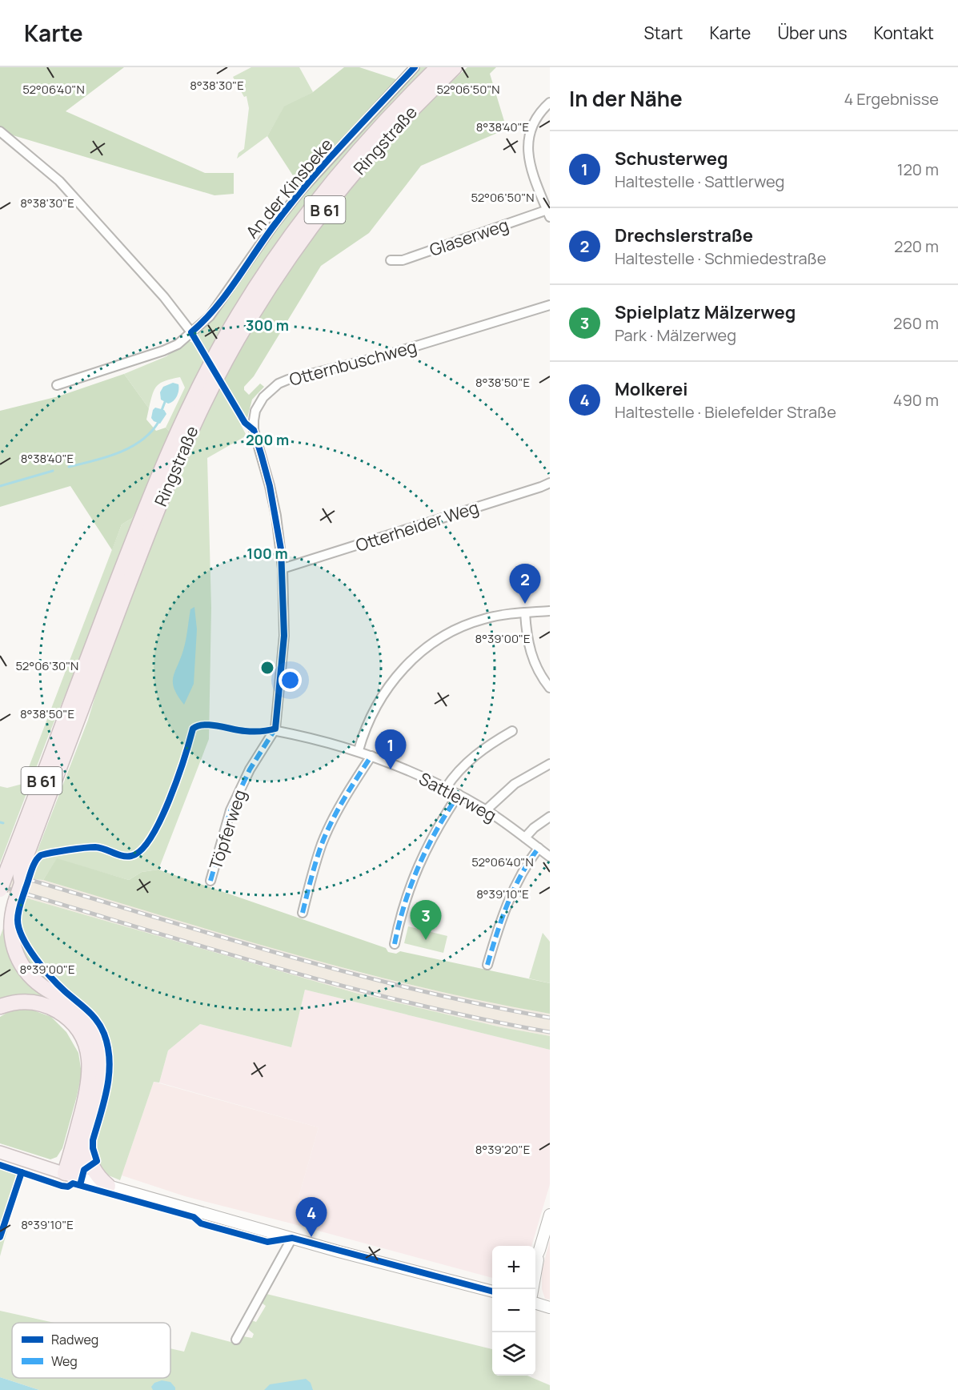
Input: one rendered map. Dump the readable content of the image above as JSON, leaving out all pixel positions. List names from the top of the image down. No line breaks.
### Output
{"streets":{"highway":["Ringstraße","B 61"],"street":["An der Kinsbeke","Glaserweg","Otternbuschweg","Otterheider Weg","Sattlerweg","Töpferweg"]},"crossings":[["Ringstraße","B 61"],["Otternbuschweg","Otterheider Weg"],["Otternbuschweg","Sattlerweg"],["Otternbuschweg","Töpferweg"],["Sattlerweg","Töpferweg"]],"legend":["Radweg","Weg"],"page":{"header":"Karte","nav":["Start","Karte","Über uns","Kontakt"],"heading":["In der Nähe","4 Ergebnisse"],"list":[{"mark":"1","name":"Schusterweg","note":"Haltestelle · Sattlerweg","value":"120 m"},{"mark":"2","name":"Drechslerstraße","note":"Haltestelle · Schmiedestraße","value":"220 m"},{"mark":"3","name":"Spielplatz Mälzerweg","note":"Park · Mälzerweg","value":"260 m"},{"mark":"4","name":"Molkerei","note":"Haltestelle · Bielefelder Straße","value":"490 m"}],"pins":["2","1","3","4"],"map_buttons":["+","−"]},"coordinates":["8°38'30\"E","52°06'50\"N","52°06'40\"N","8°38'40\"E","8°38'50\"E","8°39'00\"E","52°06'30\"N","8°39'10\"E","8°39'20\"E"],"rings":["300 m","200 m","100 m"]}
